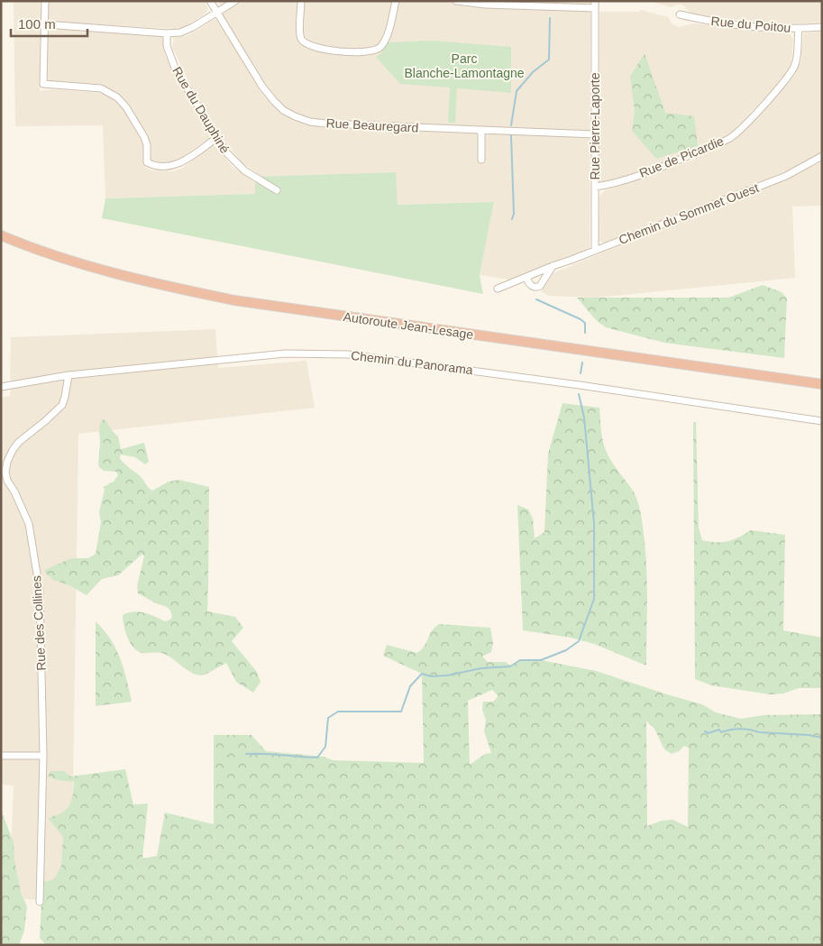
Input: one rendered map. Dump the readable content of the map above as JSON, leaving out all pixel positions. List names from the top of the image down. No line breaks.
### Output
{"streets":{"highway":["Autoroute Jean-Lesage"],"street":["Rue du Poitou","Rue du Dauphiné","Rue Beauregard","Rue Pierre-Laporte","Rue de Picardie","Chemin du Sommet Ouest","Chemin du Panorama","Rue des Collines"]},"crossings":[["Rue du Poitou","Rue de Picardie"],["Rue Beauregard","Rue Pierre-Laporte"],["Rue Pierre-Laporte","Rue de Picardie"],["Rue Pierre-Laporte","Chemin du Sommet Ouest"],["Chemin du Panorama","Rue des Collines"]],"parks":["Parc Blanche-Lamontagne"],"scale_bar":"100 m"}
